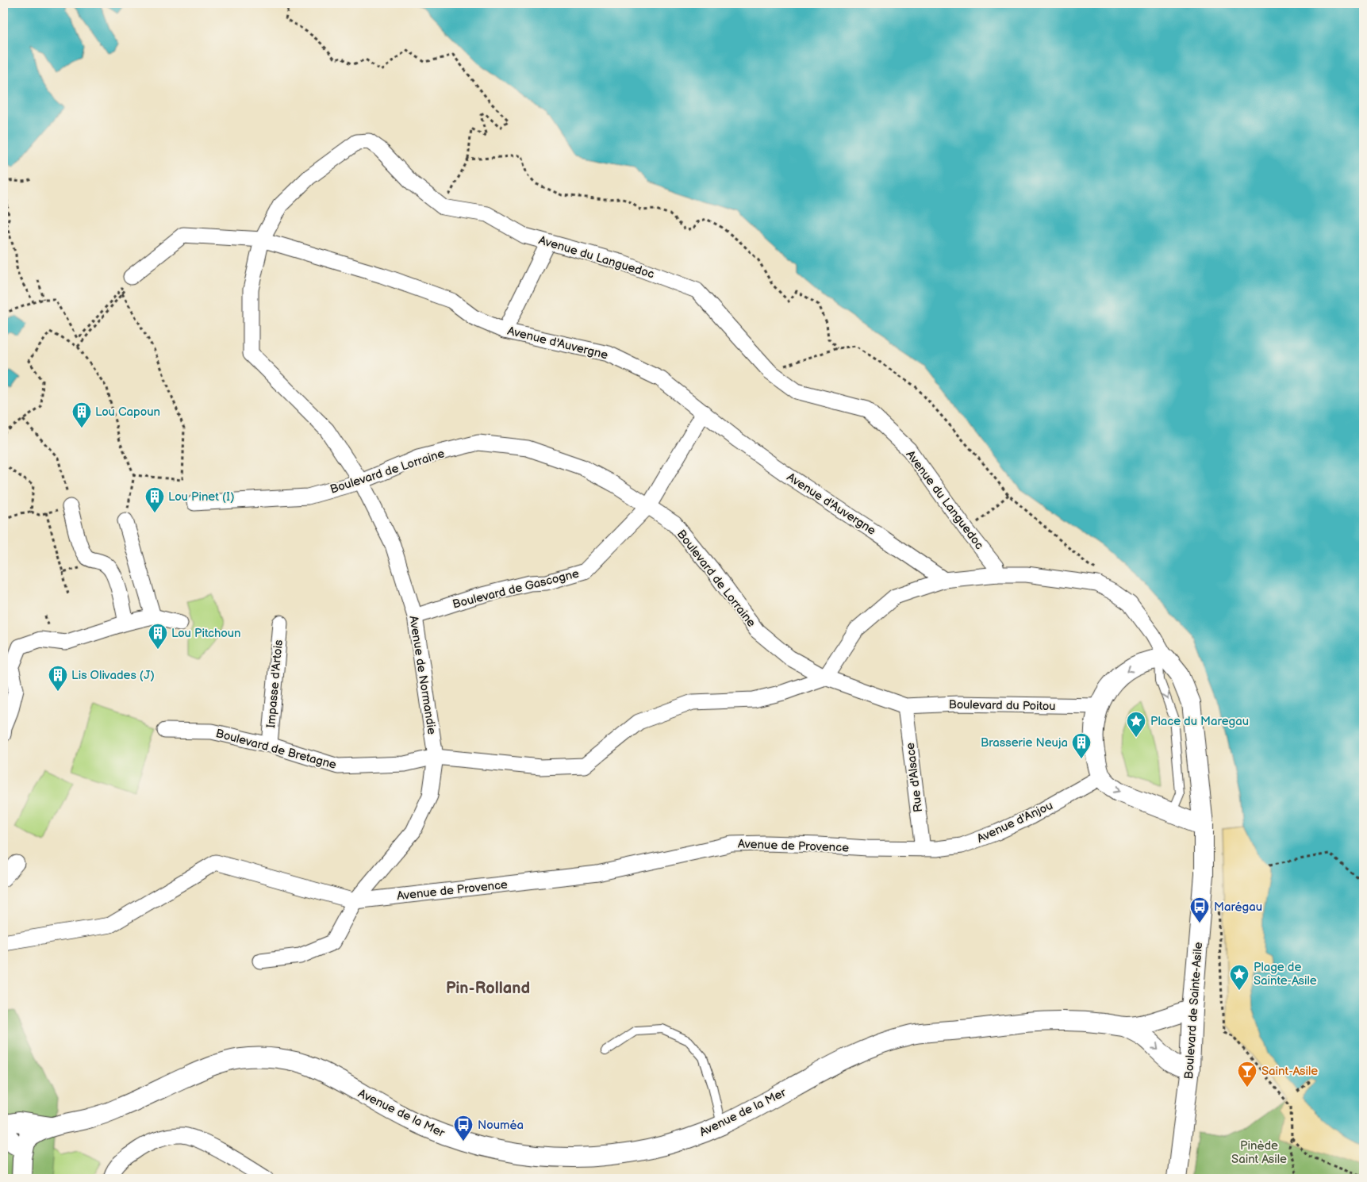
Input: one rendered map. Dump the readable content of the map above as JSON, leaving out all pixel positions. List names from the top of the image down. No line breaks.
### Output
{"streets":{"street":["Avenue du Languedoc","Avenue d'Auvergne","Boulevard de Lorraine","Boulevard de Gascogne","Avenue de Normandie","Impasse d'Artois","Boulevard du Poitou","Boulevard de Bretagne","Rue d'Alsace","Avenue d'Anjou","Avenue de Provence","Boulevard de Sainte-Asile","Avenue de la Mer"]},"crossings":[["Avenue du Languedoc","Avenue d'Auvergne"],["Avenue du Languedoc","Avenue de Normandie"],["Avenue d'Auvergne","Boulevard de Gascogne"],["Avenue d'Auvergne","Avenue de Normandie"],["Boulevard de Lorraine","Boulevard de Gascogne"],["Boulevard de Lorraine","Avenue de Normandie"],["Boulevard de Lorraine","Boulevard de Bretagne"],["Boulevard de Gascogne","Avenue de Normandie"],["Avenue de Normandie","Boulevard de Bretagne"],["Avenue de Normandie","Avenue de Provence"],["Impasse d'Artois","Boulevard de Bretagne"],["Boulevard du Poitou","Rue d'Alsace"],["Rue d'Alsace","Avenue d'Anjou"],["Rue d'Alsace","Avenue de Provence"],["Avenue d'Anjou","Avenue de Provence"],["Boulevard de Sainte-Asile","Avenue de la Mer"]],"districts":["Pin-Rolland"],"parks":["Pinède Saint Asile"],"places":{"building":["Lou Capoun","Lou Pinet (I)","Lou Pitchoun","Lis Olivades (J)","Brasserie Neuja"],"place":["Place du Maregau","Plage de Sainte-Asile"],"bus stop":["Marégau","Nouméa"],"bar":["Saint-Asile"]}}
